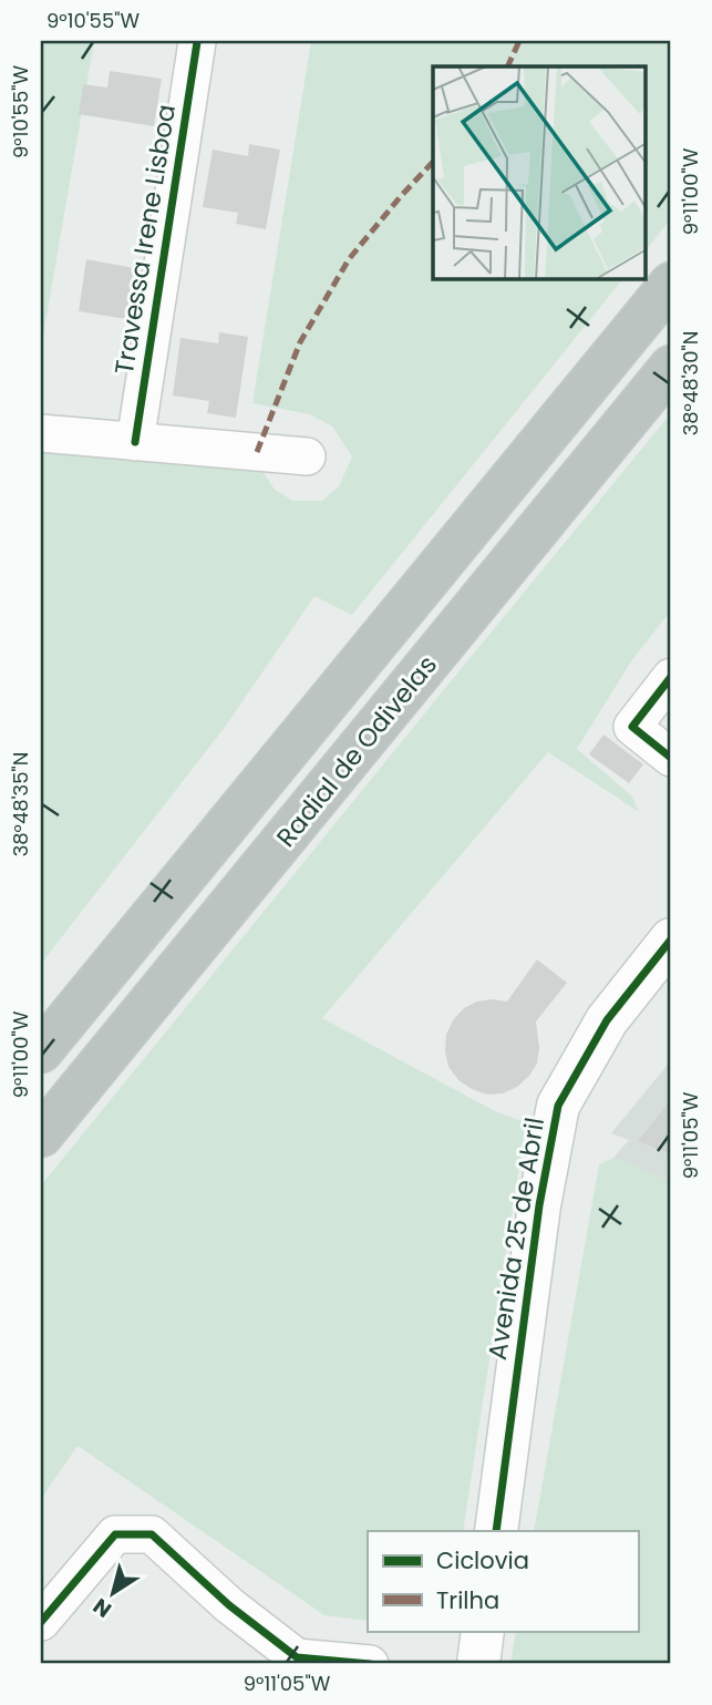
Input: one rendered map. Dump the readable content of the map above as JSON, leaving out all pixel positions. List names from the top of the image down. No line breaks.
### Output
{"streets":{"highway":["Radial de Odivelas"],"street":["Travessa Irene Lisboa","Avenida 25 de Abril"]},"legend":["Ciclovia","Trilha"],"north":"bottom left","coordinates":["9°10'55\"W","9°11'00\"W","38°48'30\"N","38°48'35\"N","9°11'05\"W"]}
